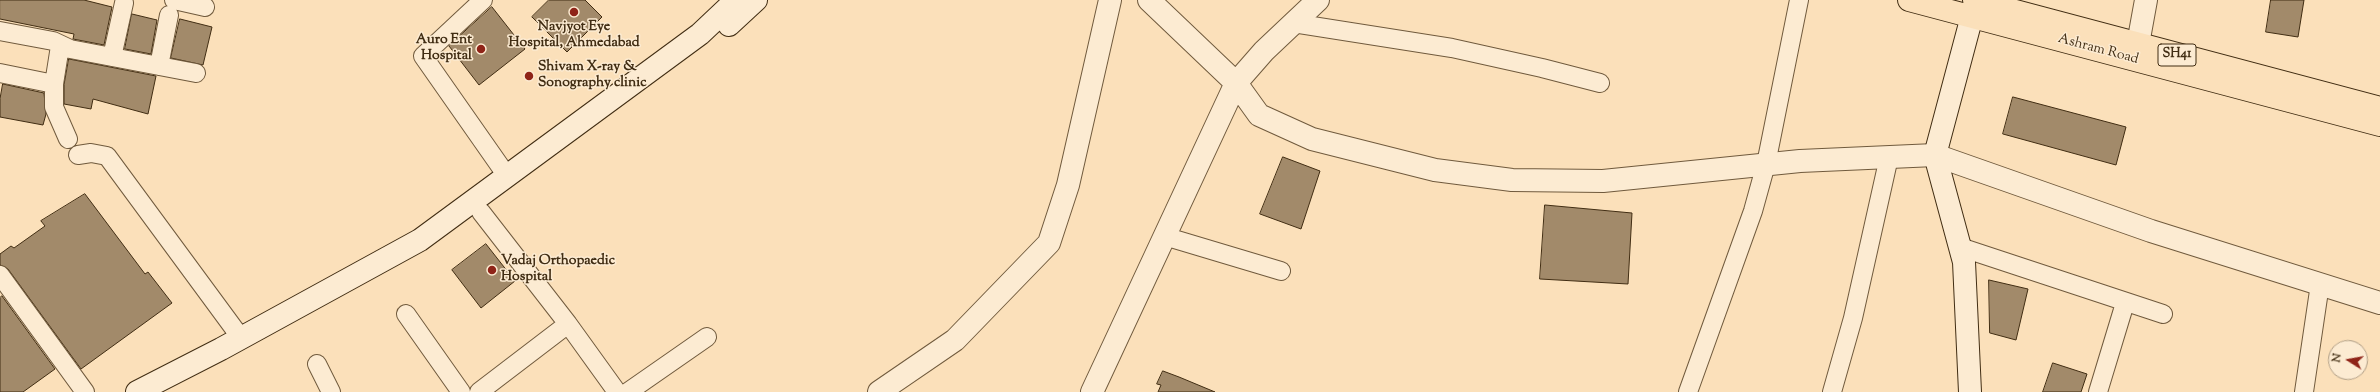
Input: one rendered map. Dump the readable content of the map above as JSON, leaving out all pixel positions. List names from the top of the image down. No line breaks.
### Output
{"streets":{"main road":["Ashram Road","SH41"]},"places":["Navjyot Eye Hospital, Ahmedabad","Auro Ent Hospital","Shivam X-ray & Sonography clinic","Vadaj Orthopaedic Hospital"],"north":"left"}
